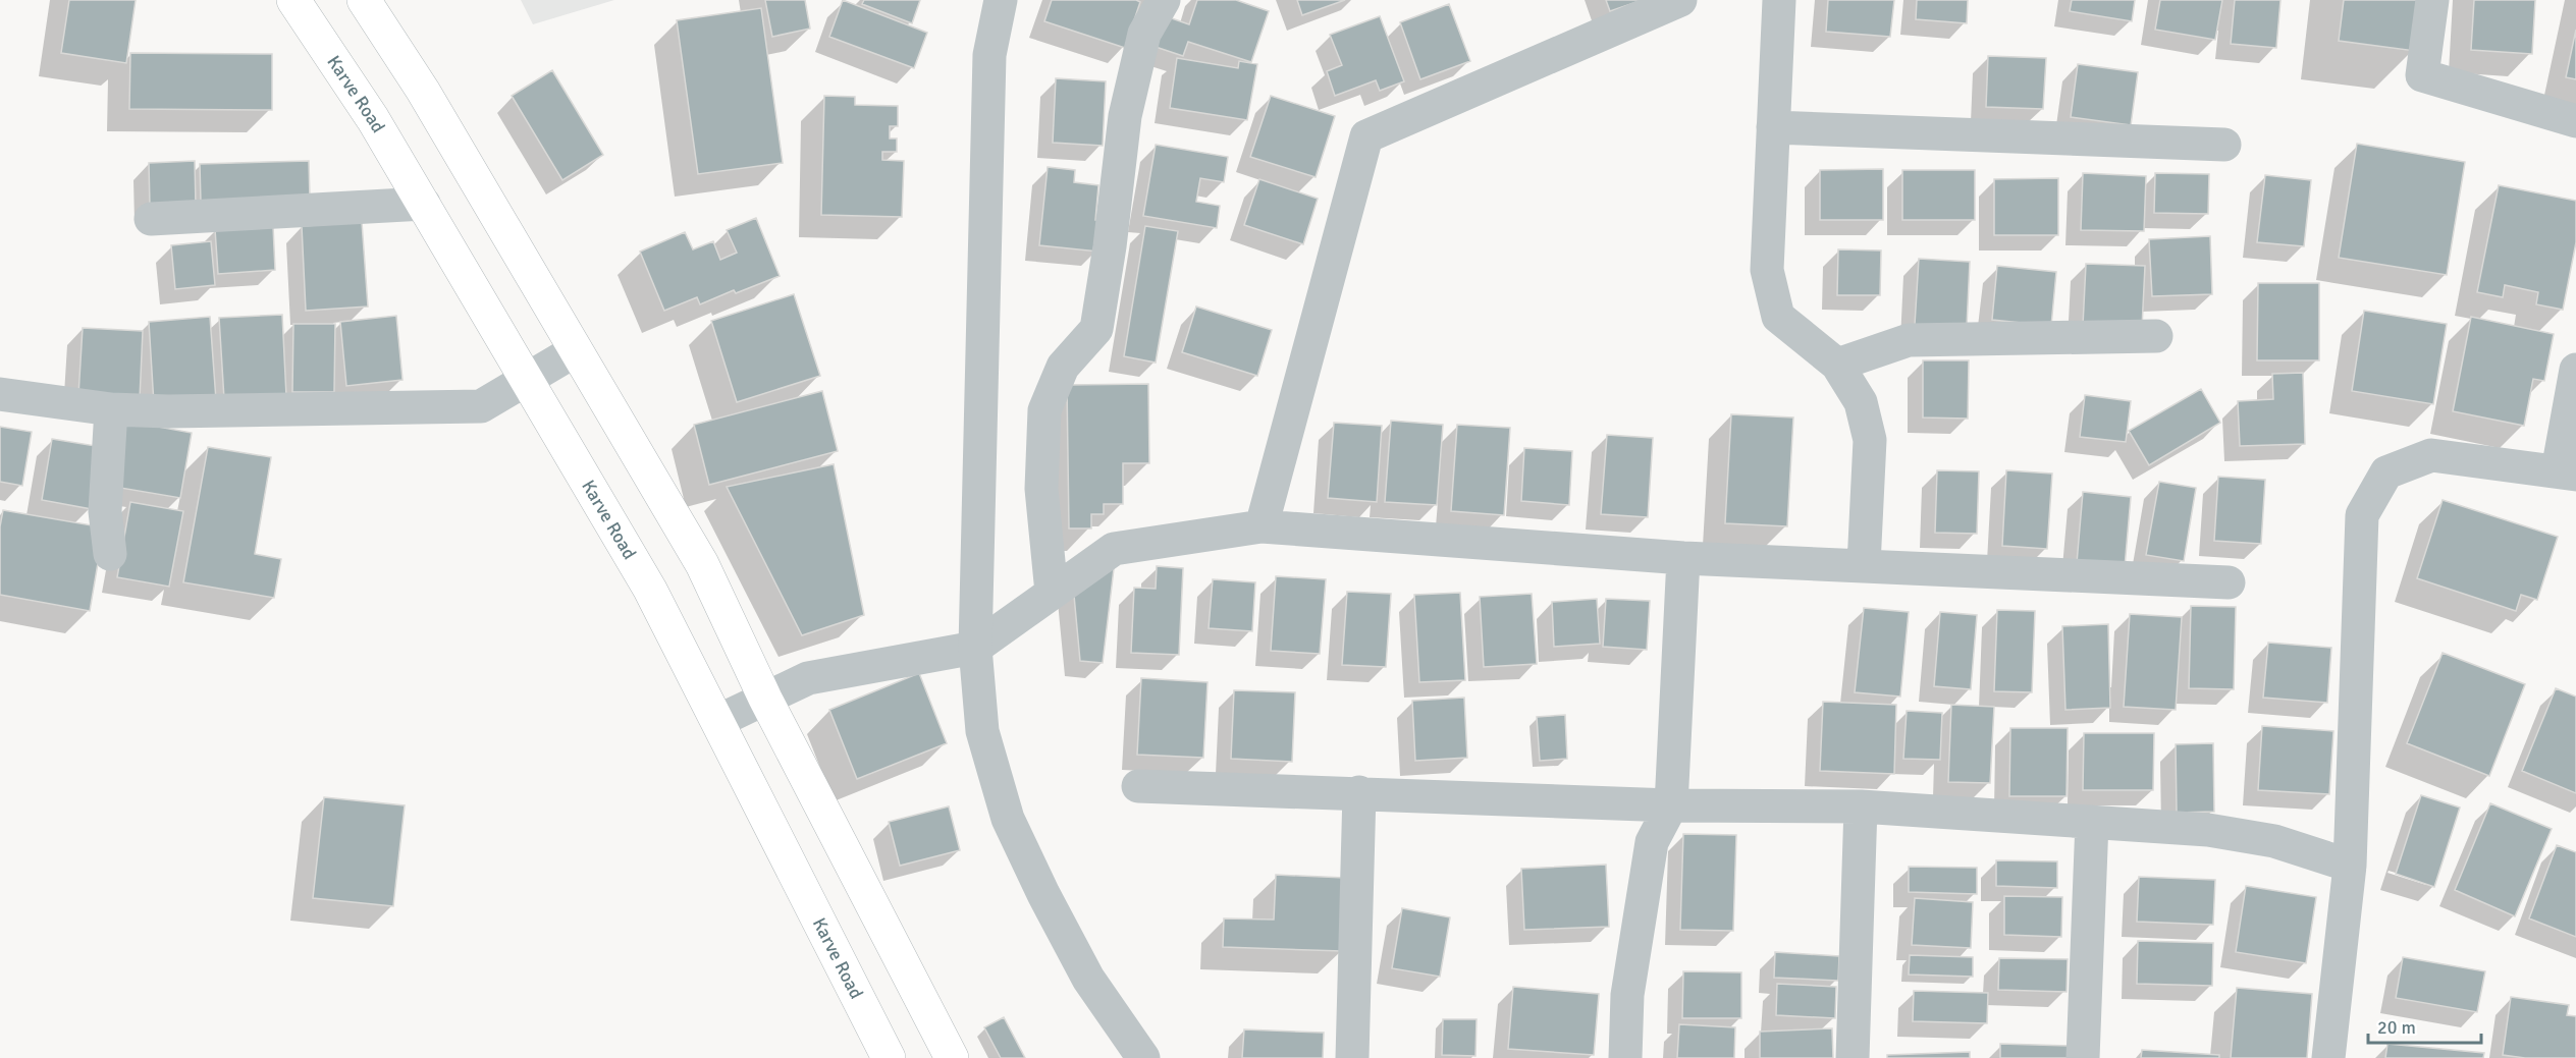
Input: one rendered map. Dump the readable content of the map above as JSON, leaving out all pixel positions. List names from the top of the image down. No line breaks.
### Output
{"streets":{"main road":["Karve Road"]},"scale_bar":"20 m"}
